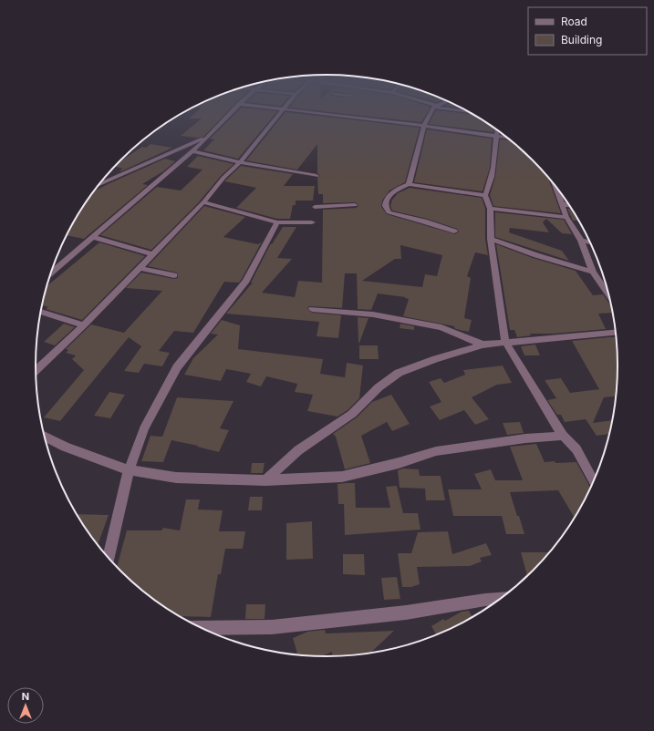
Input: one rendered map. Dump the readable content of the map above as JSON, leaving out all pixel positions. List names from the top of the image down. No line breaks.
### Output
{"legend":["Road","Building"],"north":"top"}
